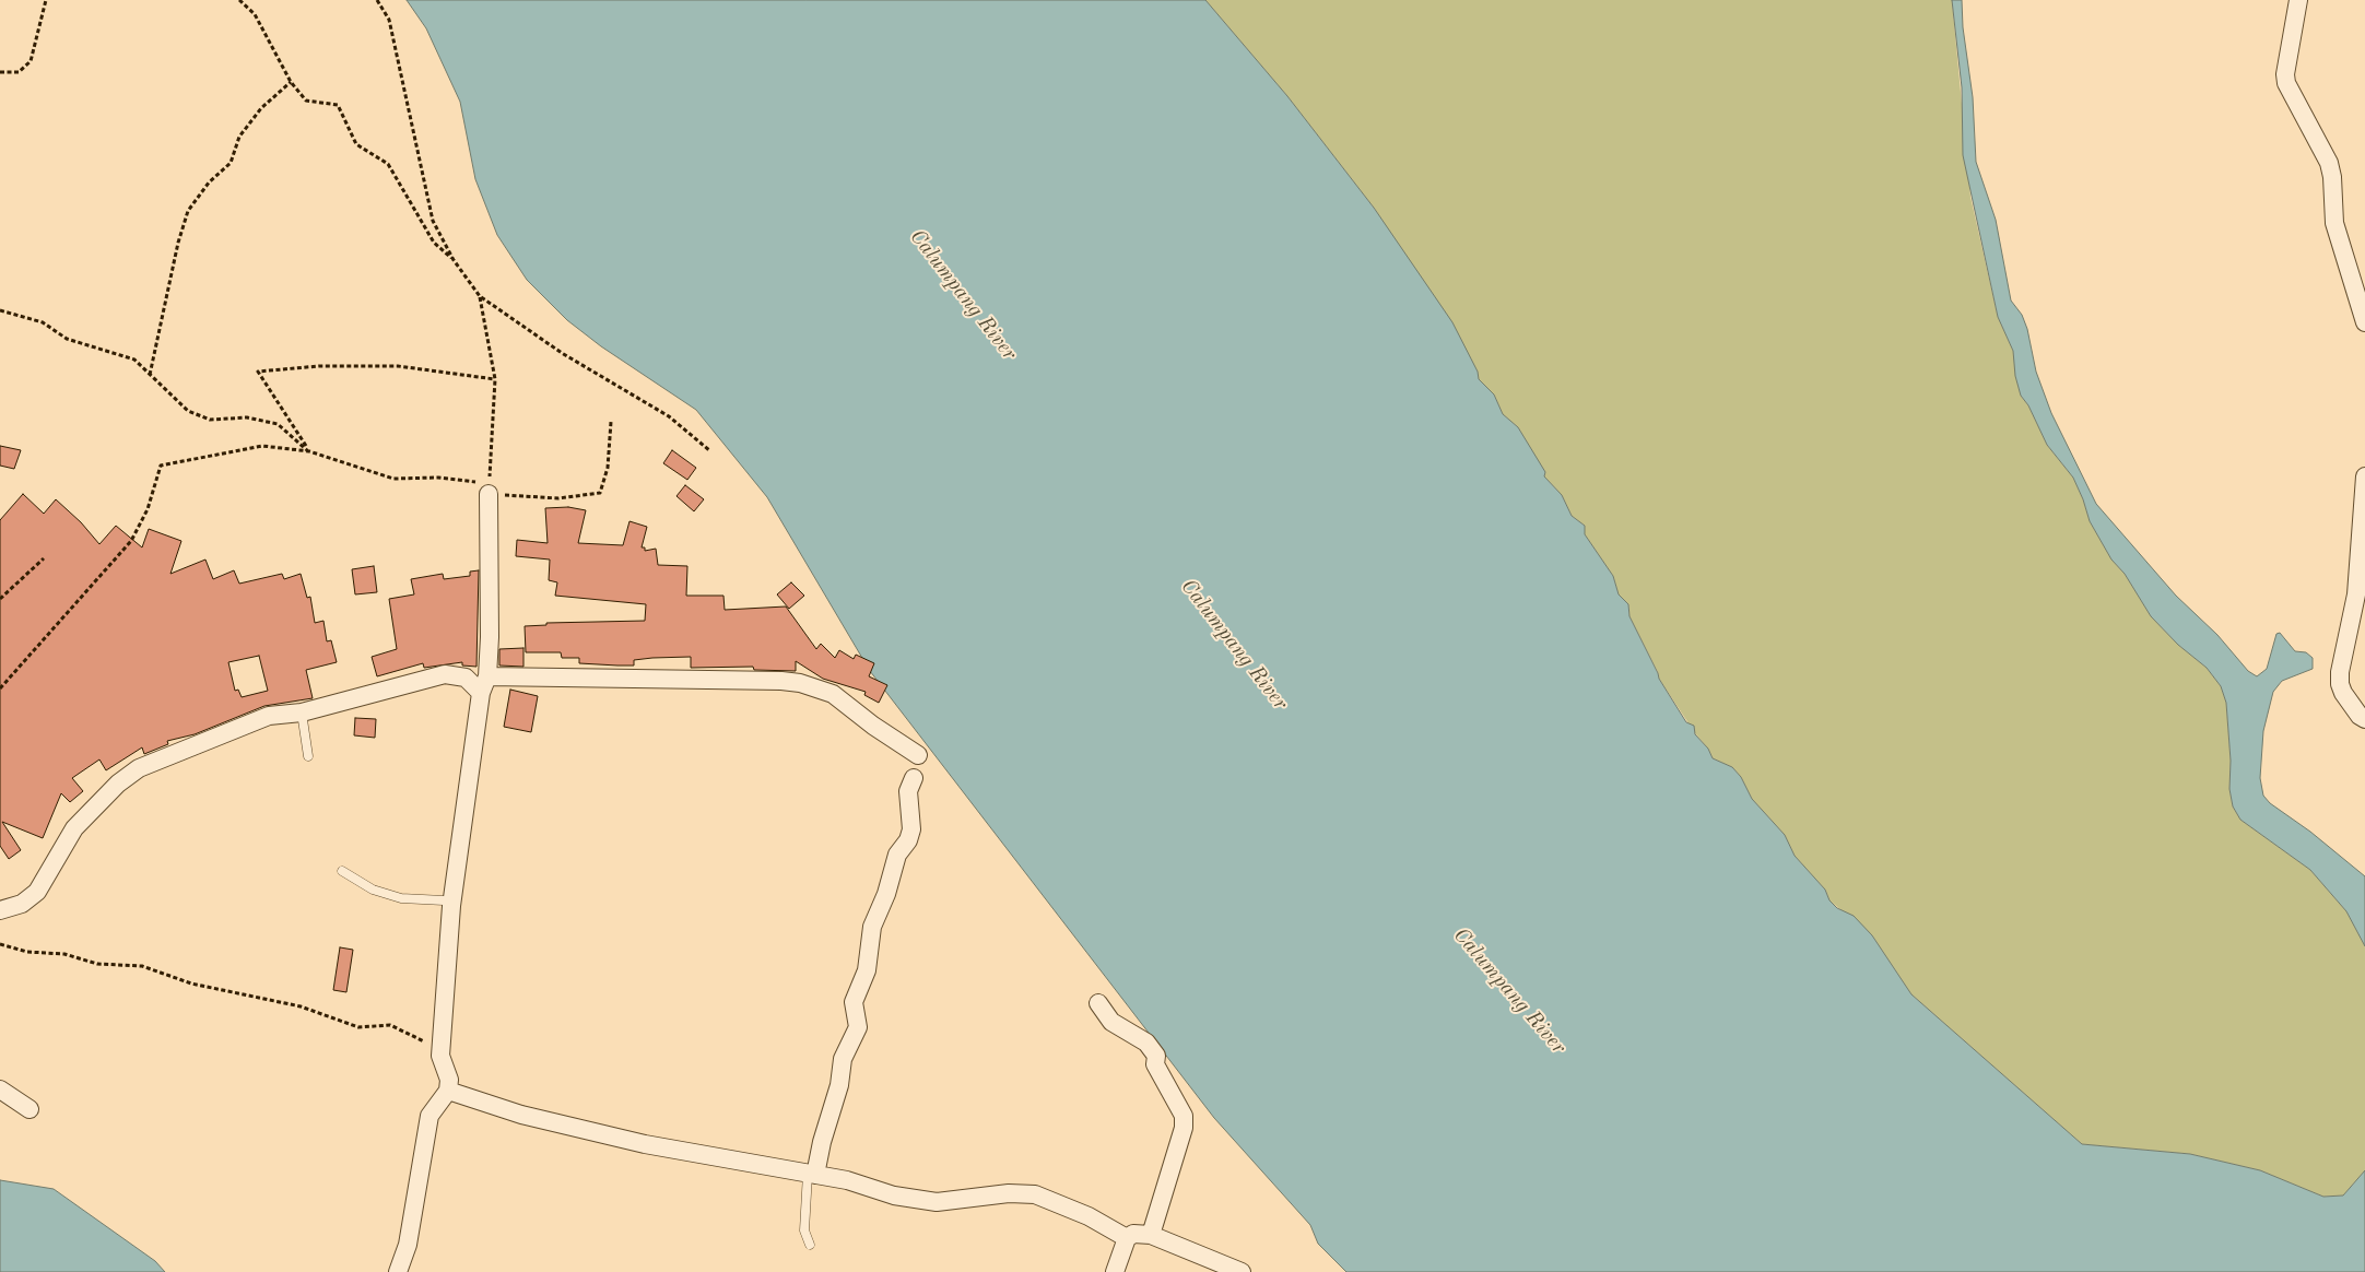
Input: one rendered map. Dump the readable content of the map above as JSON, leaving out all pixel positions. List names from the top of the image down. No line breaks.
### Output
{"water":["Calumpang River"]}
